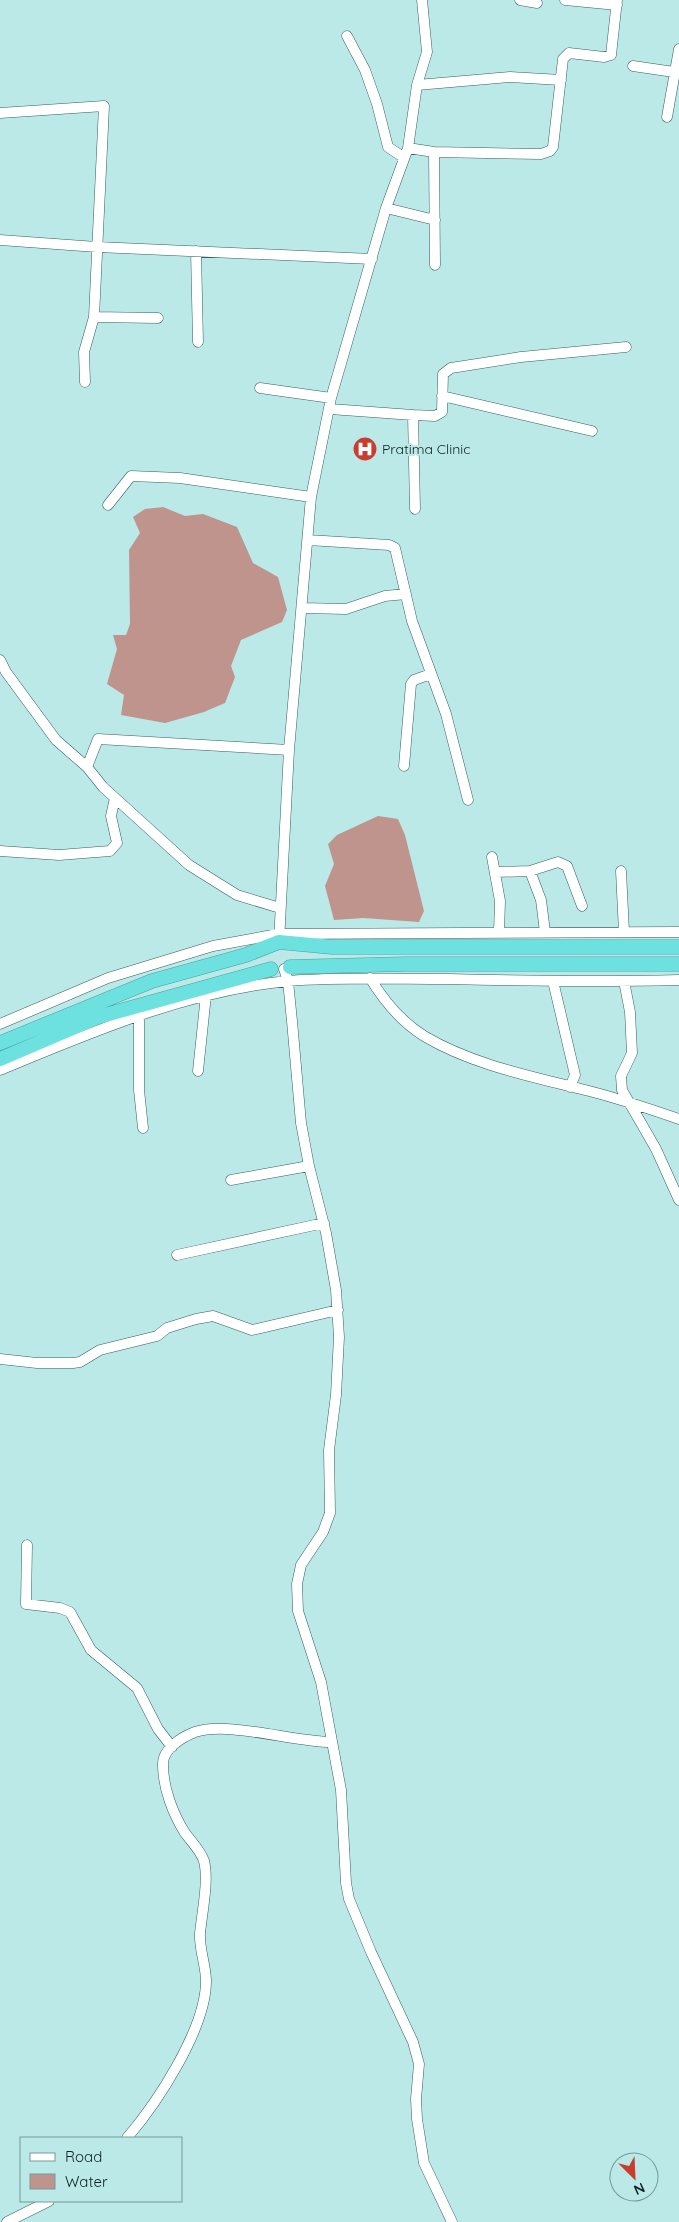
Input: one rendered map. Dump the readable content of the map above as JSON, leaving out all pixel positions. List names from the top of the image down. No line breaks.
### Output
{"places":{"hospital":["Pratima Clinic"]},"legend":["Road","Water"],"north":"bottom right"}
